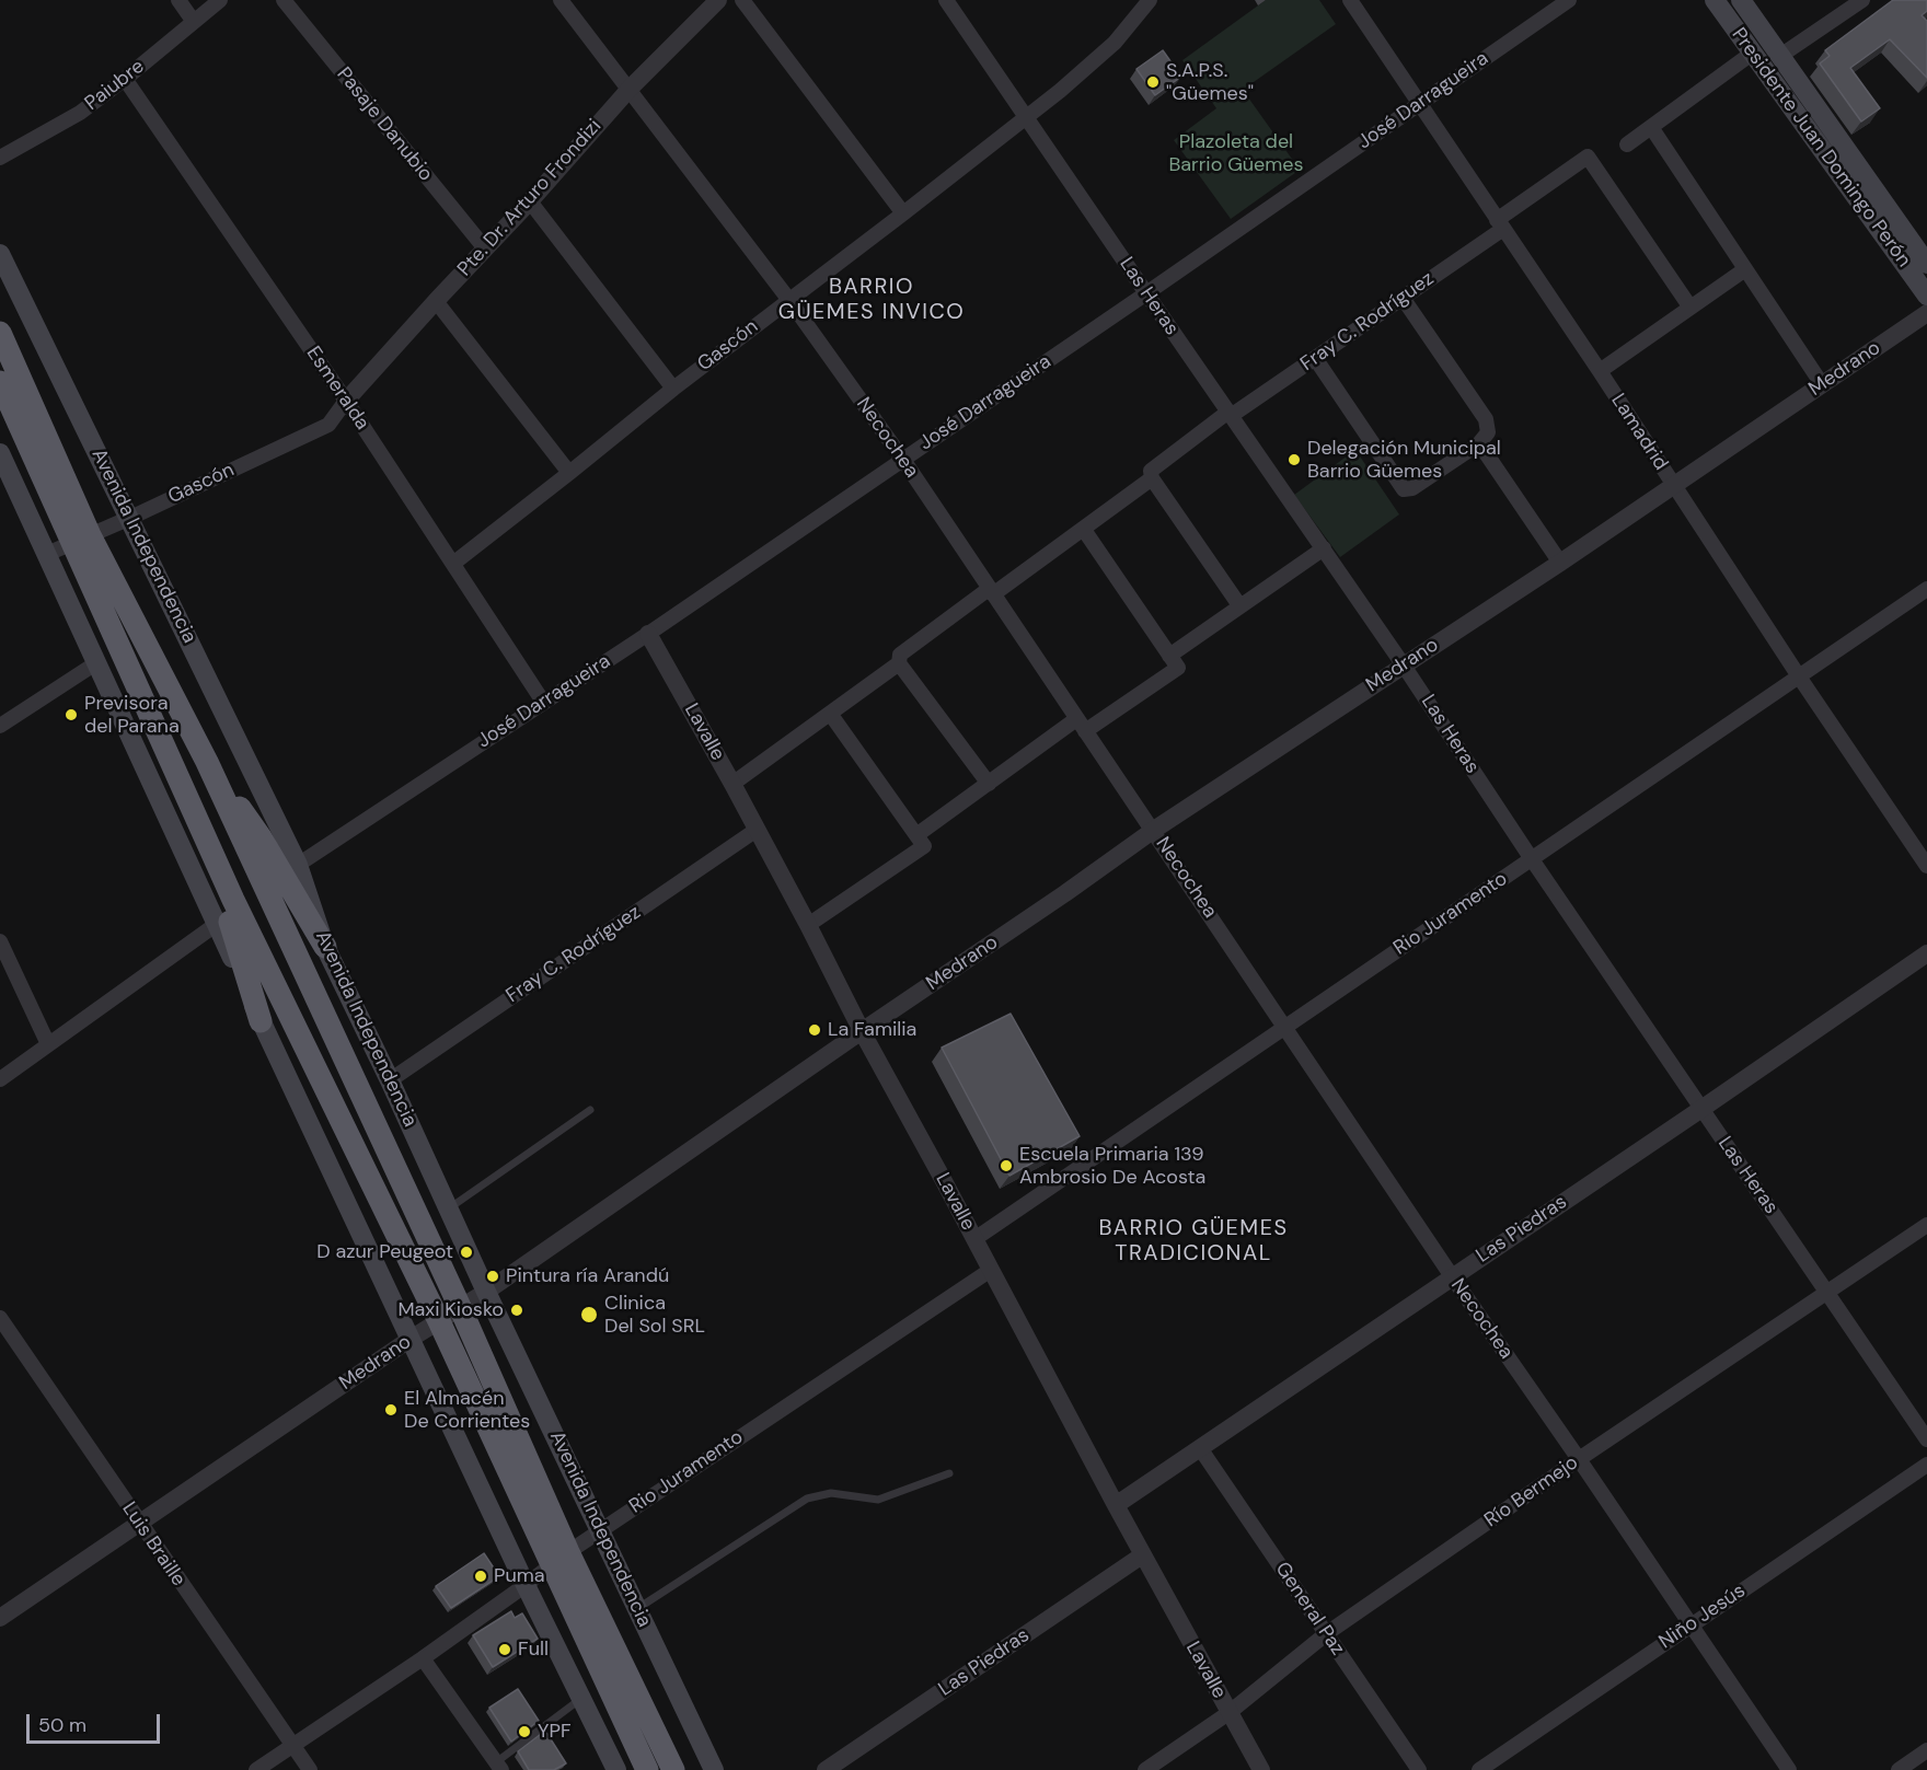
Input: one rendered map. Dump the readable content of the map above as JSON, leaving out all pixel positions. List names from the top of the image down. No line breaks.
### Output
{"streets":{"highway":["Avenida Independencia"],"main road":["Presidente Juan Domingo Perón"],"street":["Paiubre","José Darragueira","Pasaje Danubio","Pte. Dr. Arturo Frondizi","Las Heras","Fray C. Rodríguez","Gascón","Medrano","Esmeralda","Lamadrid","Necochea","Lavalle","Rio Juramento","Las Piedras","Río Bermejo","Luis Braille","General Paz","Niño Jesús"]},"crossings":[["Paiubre","Esmeralda"],["José Darragueira","Las Heras"],["José Darragueira","Esmeralda"],["José Darragueira","Lamadrid"],["José Darragueira","Necochea"],["José Darragueira","Avenida Independencia"],["José Darragueira","Lavalle"],["Pasaje Danubio","Pte. Dr. Arturo Frondizi"],["Pte. Dr. Arturo Frondizi","Gascón"],["Pte. Dr. Arturo Frondizi","Esmeralda"],["Pte. Dr. Arturo Frondizi","Necochea"],["Las Heras","Fray C. Rodríguez"],["Las Heras","Gascón"],["Las Heras","Medrano"],["Las Heras","Rio Juramento"],["Las Heras","Las Piedras"],["Las Heras","Río Bermejo"],["Fray C. Rodríguez","Lamadrid"],["Fray C. Rodríguez","Avenida Independencia"],["Fray C. Rodríguez","Lavalle"],["Gascón","Esmeralda"],["Gascón","Necochea"],["Gascón","Avenida Independencia"],["Medrano","Lamadrid"],["Medrano","Necochea"],["Medrano","Avenida Independencia"],["Medrano","Lavalle"],["Medrano","Luis Braille"],["Lamadrid","Rio Juramento"],["Necochea","Rio Juramento"],["Necochea","Las Piedras"],["Necochea","Río Bermejo"],["Necochea","Niño Jesús"],["Avenida Independencia","Rio Juramento"],["Lavalle","Rio Juramento"],["Lavalle","Las Piedras"],["Lavalle","Río Bermejo"],["Rio Juramento","Luis Braille"],["Las Piedras","General Paz"],["Río Bermejo","General Paz"]],"districts":["BARRIO GÜEMES INVICO","BARRIO GÜEMES TRADICIONAL"],"parks":["Plazoleta del Barrio Güemes"],"places":["S.A.P.S. \"Güemes\"","Delegación Municipal Barrio Güemes","Previsora del Parana","La Familia","Escuela Primaria 139 Ambrosio De Acosta","D azur Peugeot","Pintura ría Arandú","Maxi Kiosko","Clinica Del Sol SRL","El Almacén De Corrientes","Puma","Full","YPF"],"scale_bar":"50 m"}
